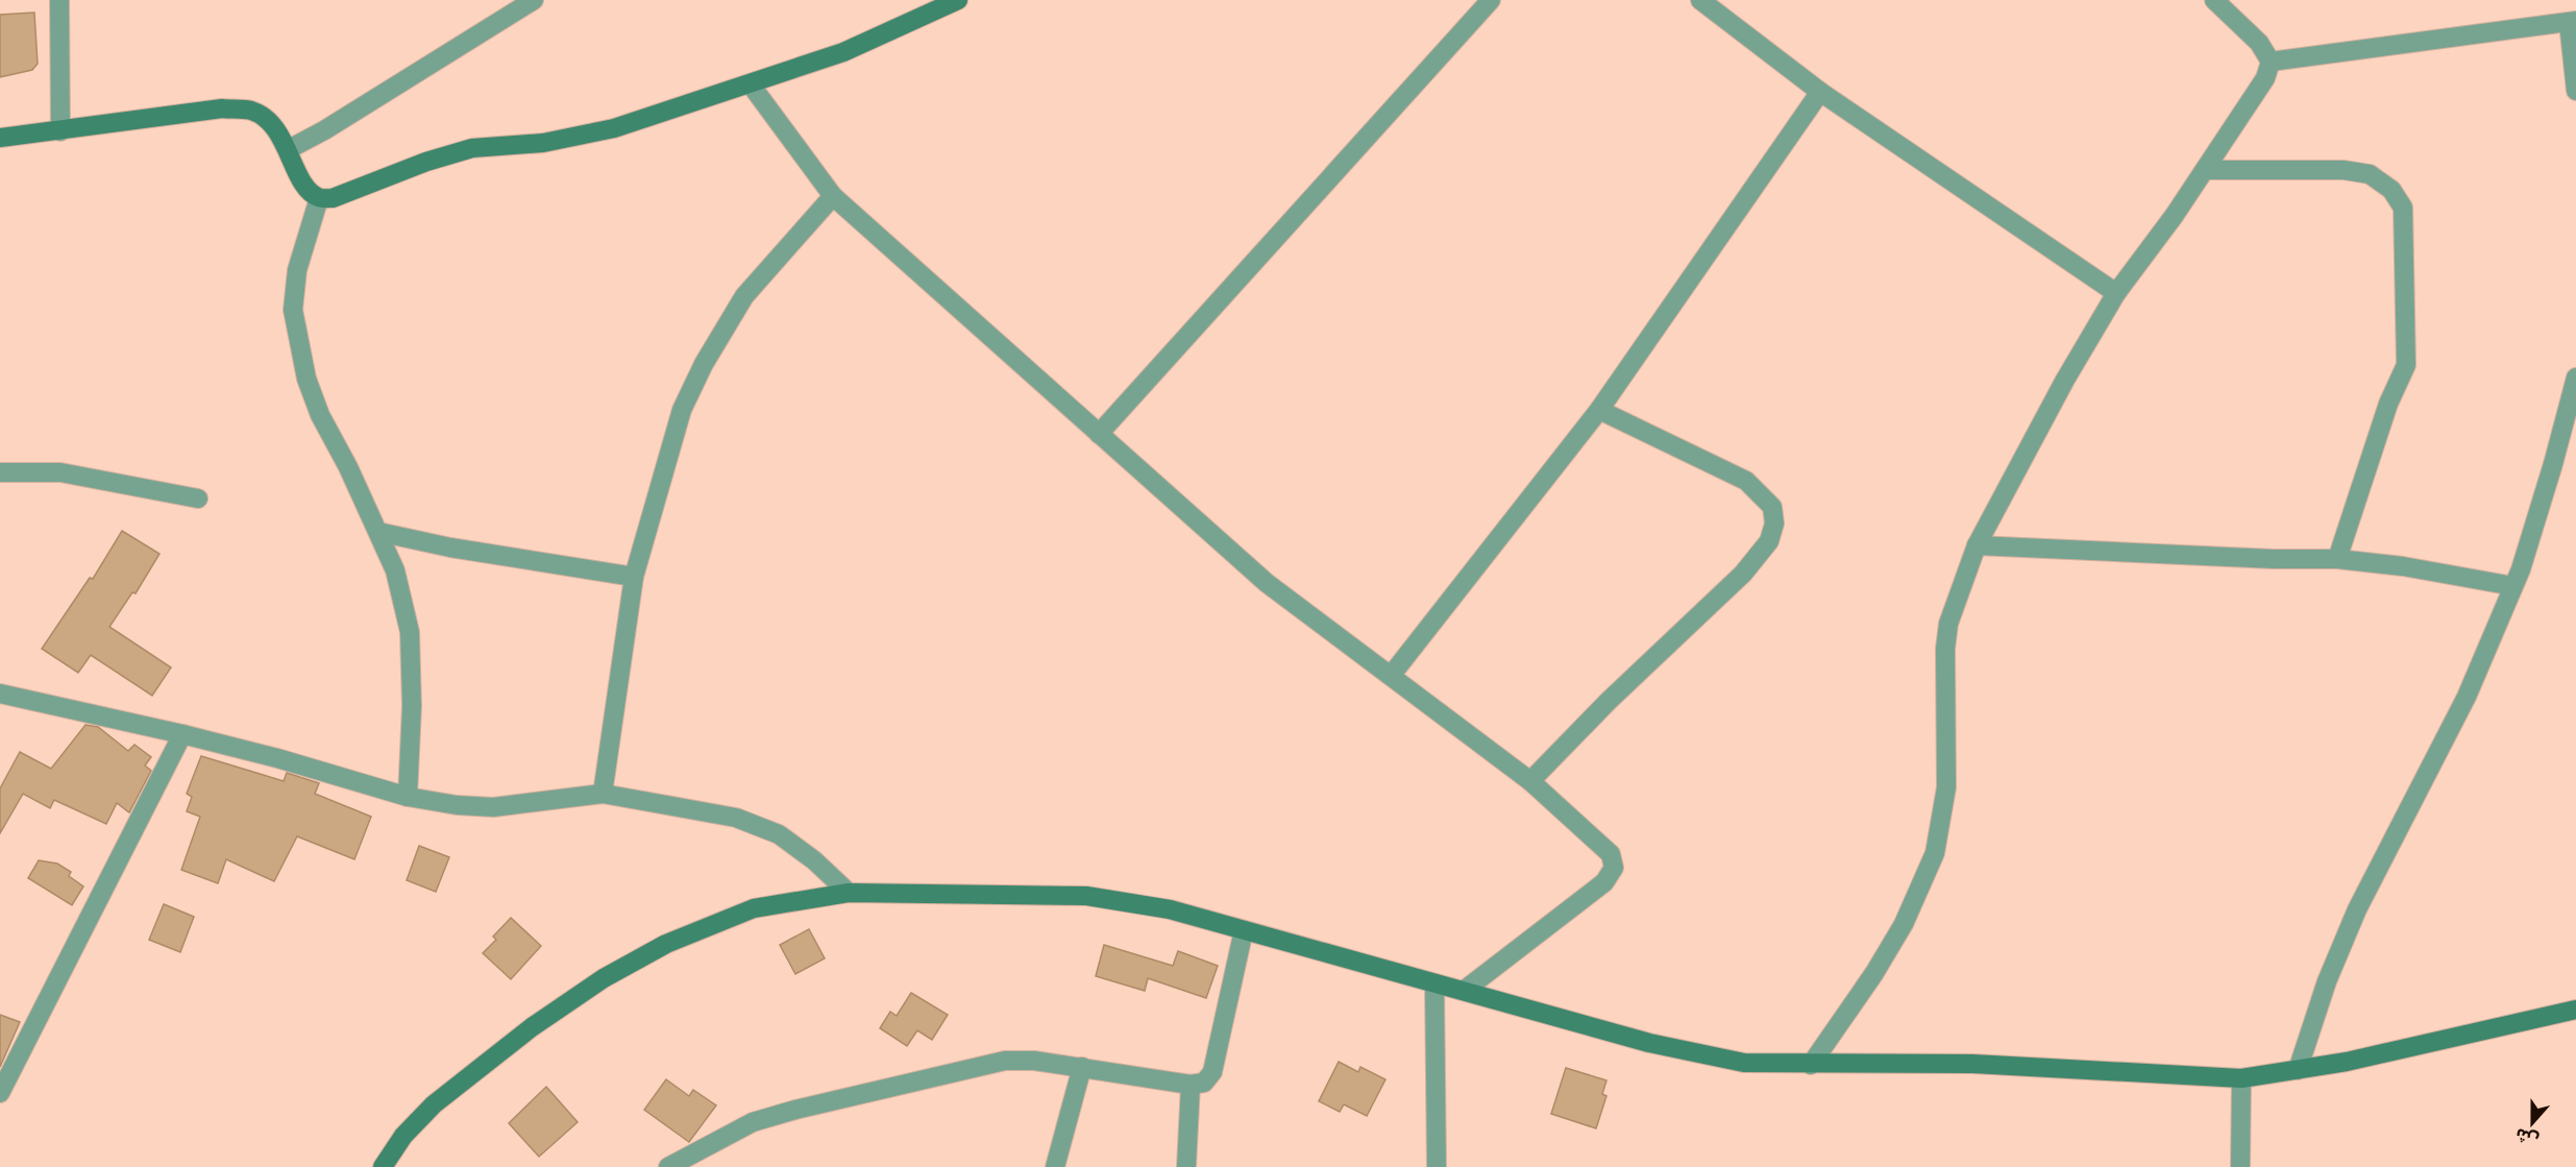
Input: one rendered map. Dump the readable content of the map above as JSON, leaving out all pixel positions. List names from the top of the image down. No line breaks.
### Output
{"north":"bottom"}
